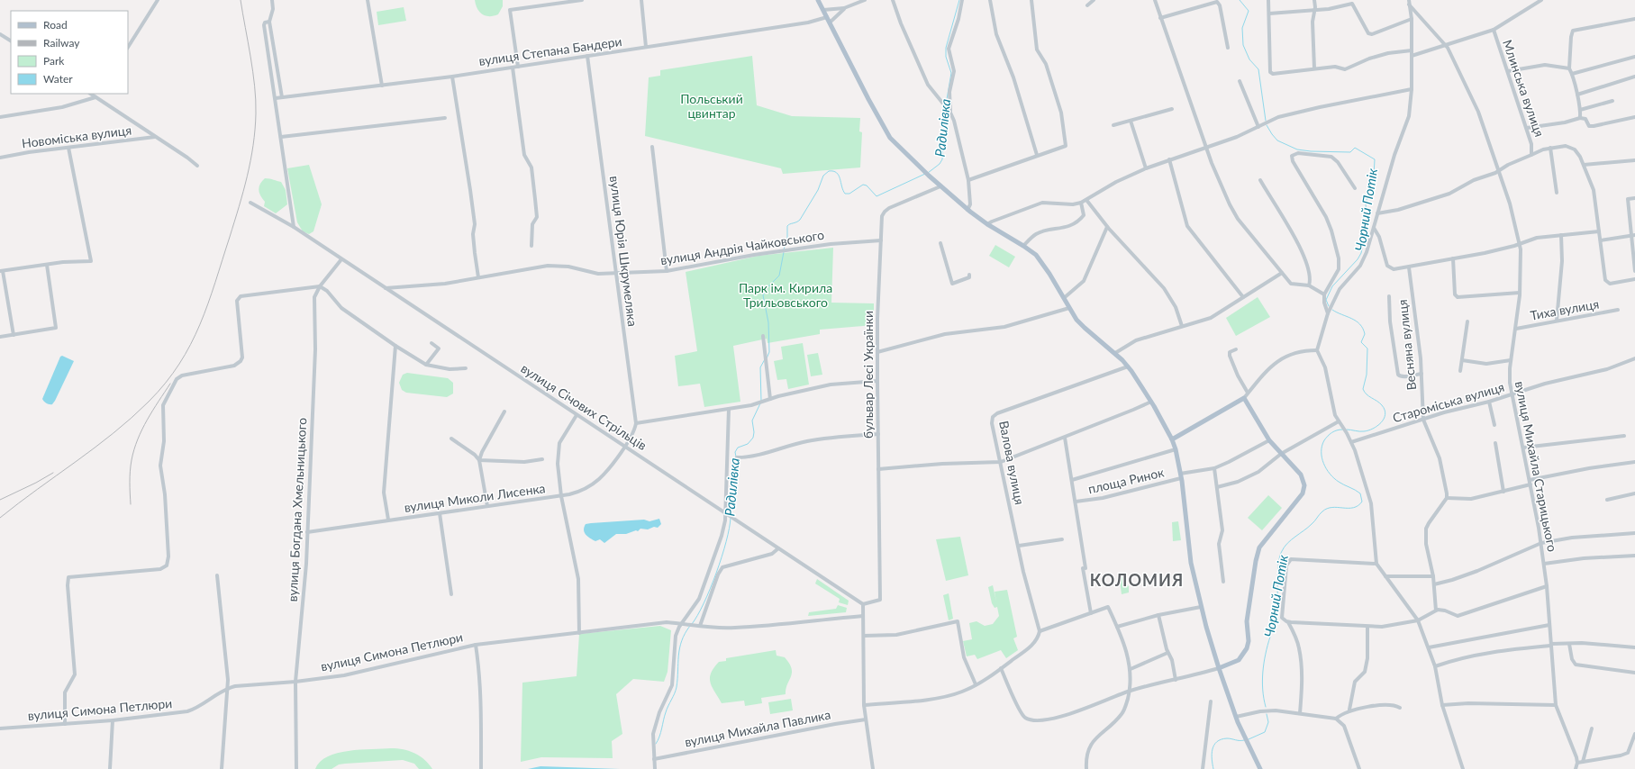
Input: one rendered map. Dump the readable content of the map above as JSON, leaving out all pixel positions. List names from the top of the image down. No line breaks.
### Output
{"streets":{"street":["вулиця Степана Бандери","Млинська вулиця","Новоміська вулиця","вулиця Андрія Чайковського","вулиця Юрія Шкрумеляка","Тиха вулиця","Весняна вулиця","бульвар Лесі Українки","Староміська вулиця","вулиця Січових Стрільців","Валова вулиця","вулиця Михайла Старицького","площа Ринок","вулиця Миколи Лисенка","вулиця Богдана Хмельницького","вулиця Симона Петлюри","вулиця Михайла Павлика"]},"crossings":[["вулиця Степана Бандери","вулиця Юрія Шкрумеляка"],["вулиця Андрія Чайковського","вулиця Юрія Шкрумеляка"],["вулиця Андрія Чайковського","бульвар Лесі Українки"],["вулиця Андрія Чайковського","вулиця Січових Стрільців"],["вулиця Юрія Шкрумеляка","вулиця Січових Стрільців"],["вулиця Юрія Шкрумеляка","вулиця Миколи Лисенка"],["Тиха вулиця","вулиця Михайла Старицького"],["Весняна вулиця","Староміська вулиця"],["бульвар Лесі Українки","вулиця Січових Стрільців"],["Староміська вулиця","вулиця Михайла Старицького"],["вулиця Січових Стрільців","вулиця Миколи Лисенка"],["вулиця Січових Стрільців","вулиця Богдана Хмельницького"],["вулиця Миколи Лисенка","вулиця Богдана Хмельницького"],["вулиця Богдана Хмельницького","вулиця Симона Петлюри"]],"districts":["КОЛОМИЯ"],"water":["Радилівка","Чорний Потік"],"parks":["Польський цвинтар","Парк ім. Кирила Трильовського"],"legend":["Road","Railway","Park","Water"]}
